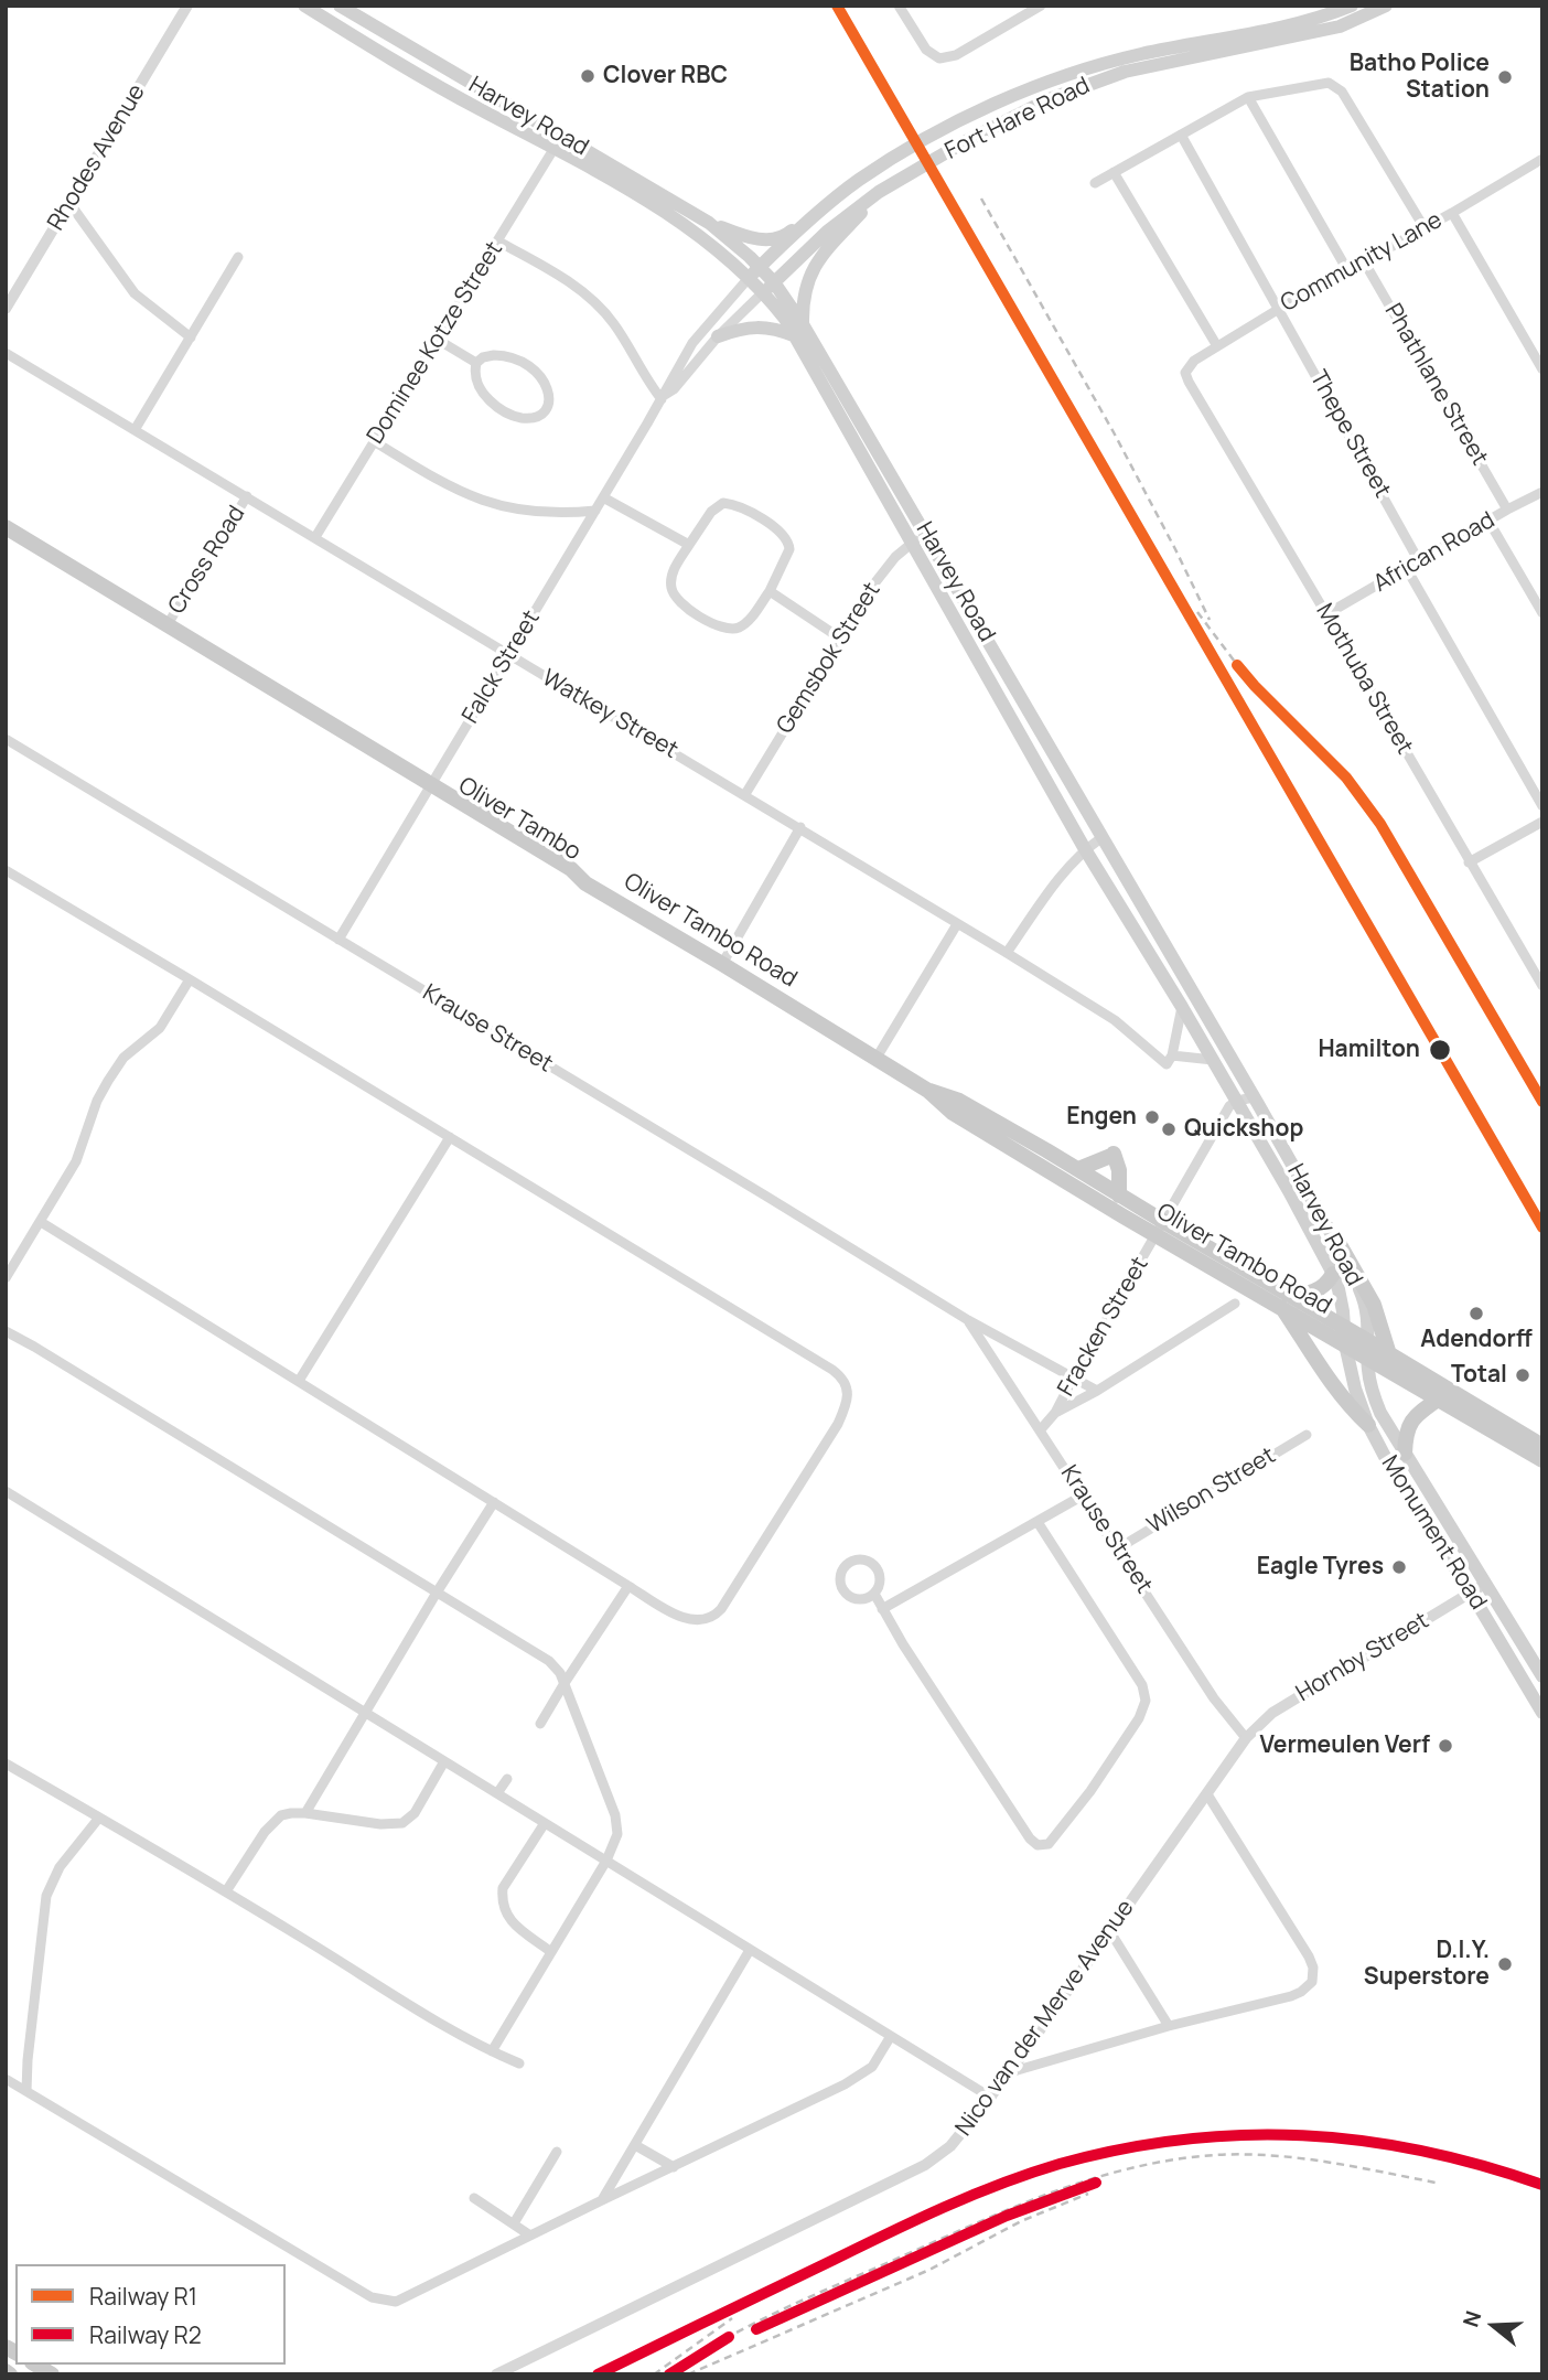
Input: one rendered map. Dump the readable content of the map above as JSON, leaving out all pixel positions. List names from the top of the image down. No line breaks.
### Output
{"streets":{"main road":["Harvey Road","Fort Hare Road","Oliver Tambo","Oliver Tambo Road","Monument Road"],"street":["Rhodes Avenue","Community Lane","Dominee Kotze Street","Phathlane Street","Thepe Street","African Road","Cross Road","Gemsbok Street","Falck Street","Mothuba Street","Watkey Street","Krause Street","Fracken Street","Wilson Street","Hornby Street","Nico van der Merve Avenue"]},"crossings":[["Harvey Road","Fort Hare Road"],["Harvey Road","Dominee Kotze Street"],["Harvey Road","Gemsbok Street"],["Harvey Road","Falck Street"],["Harvey Road","Oliver Tambo Road"],["Harvey Road","Fracken Street"],["Harvey Road","Monument Road"],["Fort Hare Road","Falck Street"],["Community Lane","Phathlane Street"],["Community Lane","Thepe Street"],["Community Lane","Mothuba Street"],["Dominee Kotze Street","Watkey Street"],["Phathlane Street","African Road"],["Thepe Street","African Road"],["African Road","Mothuba Street"],["Cross Road","Watkey Street"],["Cross Road","Oliver Tambo"],["Gemsbok Street","Watkey Street"],["Falck Street","Watkey Street"],["Falck Street","Oliver Tambo"],["Falck Street","Krause Street"],["Oliver Tambo","Oliver Tambo Road"],["Oliver Tambo Road","Fracken Street"],["Oliver Tambo Road","Monument Road"],["Krause Street","Fracken Street"],["Krause Street","Wilson Street"],["Krause Street","Hornby Street"],["Krause Street","Nico van der Merve Avenue"],["Monument Road","Hornby Street"],["Hornby Street","Nico van der Merve Avenue"]],"places":["Clover RBC","Batho Police Station","Hamilton","Engen","Quickshop","Adendorff","Total","Eagle Tyres","Vermeulen Verf","D.I.Y. Superstore"],"lines":["rail line R1","rail line R2"],"legend":["Railway R1","Railway R2"],"north":"left"}
